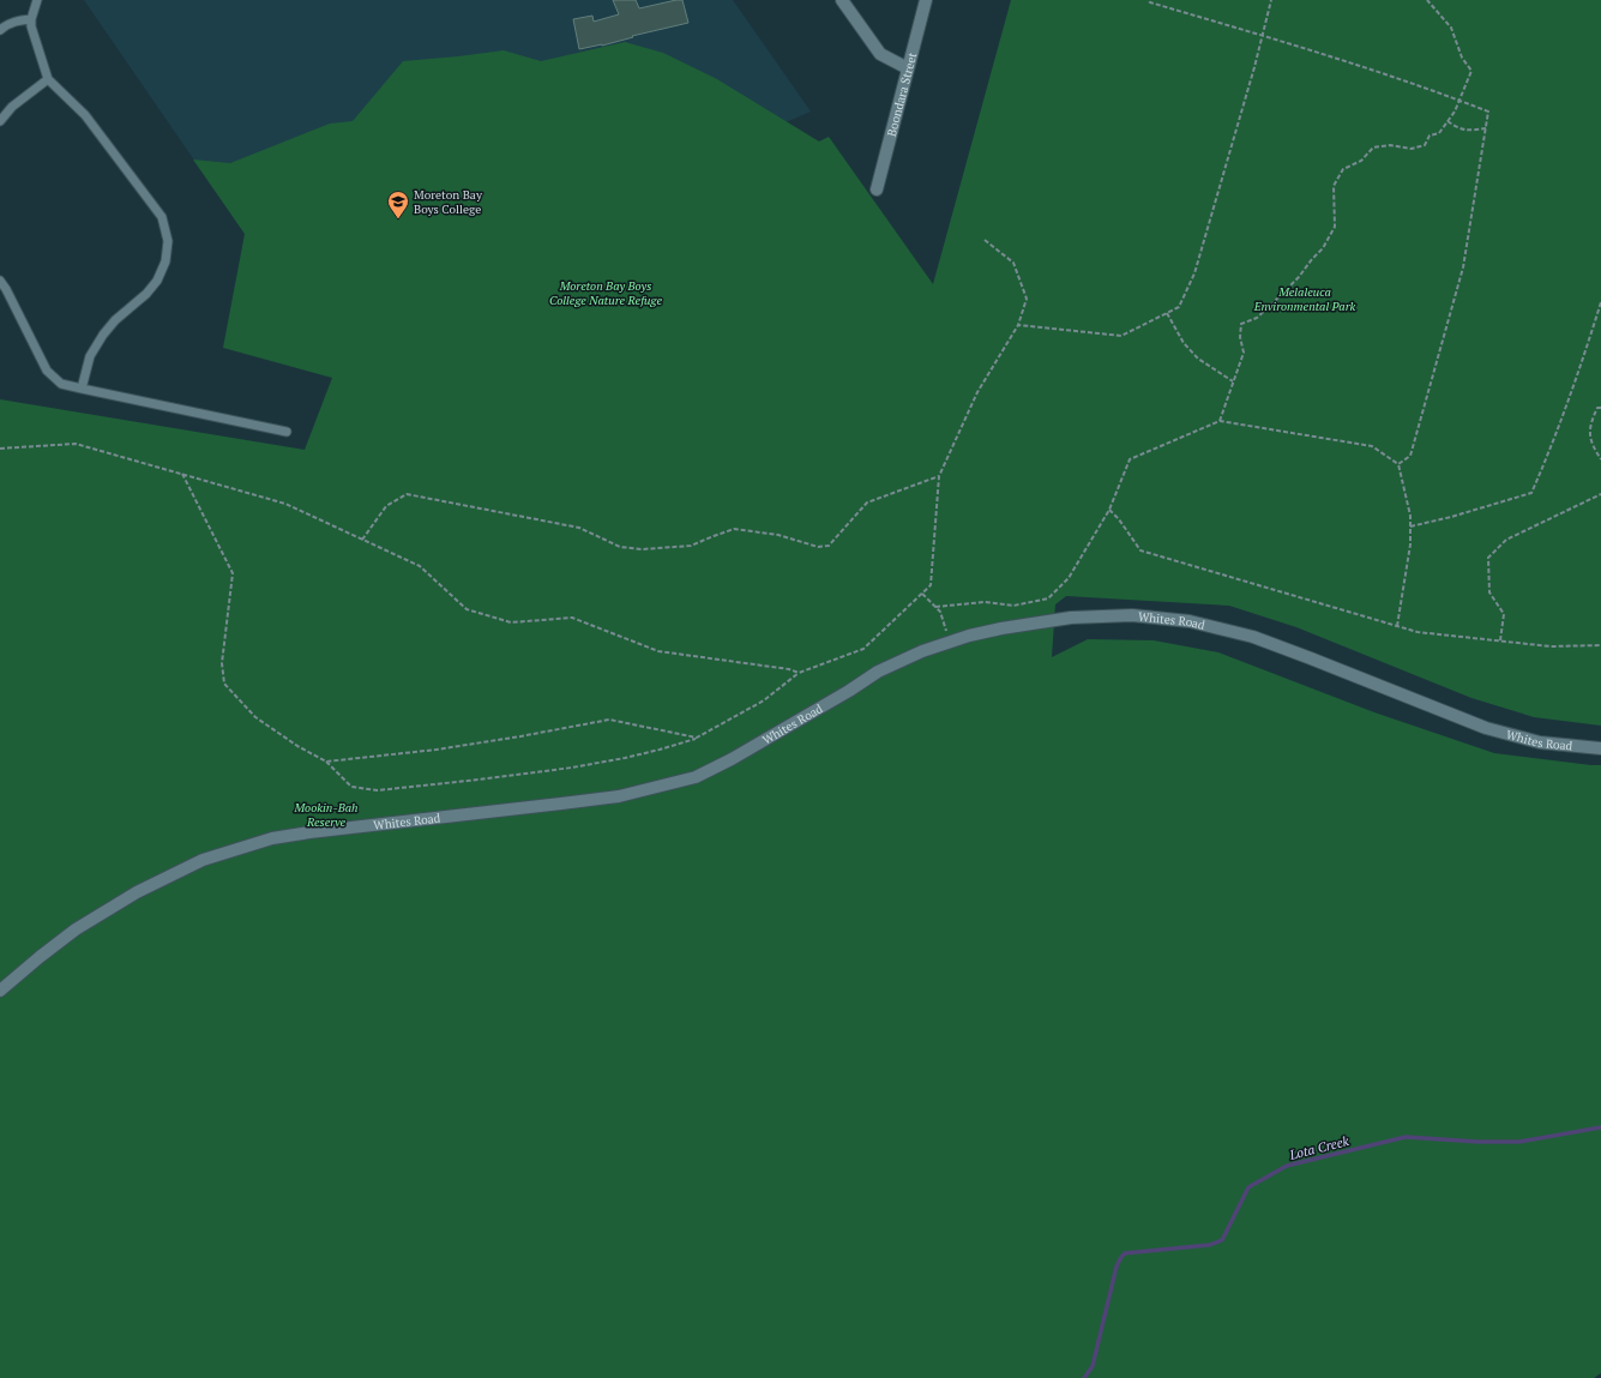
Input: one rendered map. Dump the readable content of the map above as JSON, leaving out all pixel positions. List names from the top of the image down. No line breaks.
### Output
{"streets":{"street":["Boondara Street","Whites Road"]},"water":["Lota Creek"],"parks":["Moreton Bay Boys College Nature Refuge","Melaleuca Environmental Park","Mookin-Bah Reserve"],"places":{"school or university":["Moreton Bay Boys College"]}}
